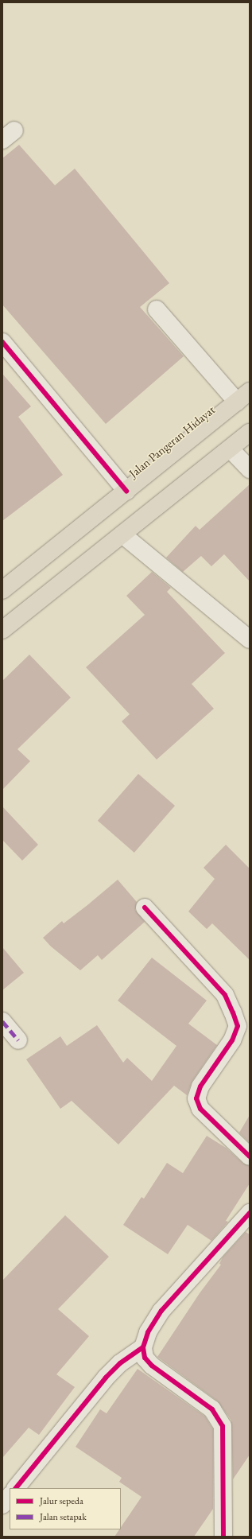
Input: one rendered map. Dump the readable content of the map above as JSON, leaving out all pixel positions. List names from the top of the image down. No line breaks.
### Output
{"streets":{"highway":["Jalan Pangeran Hidayat"]},"legend":["Jalur sepeda","Jalan setapak"]}
